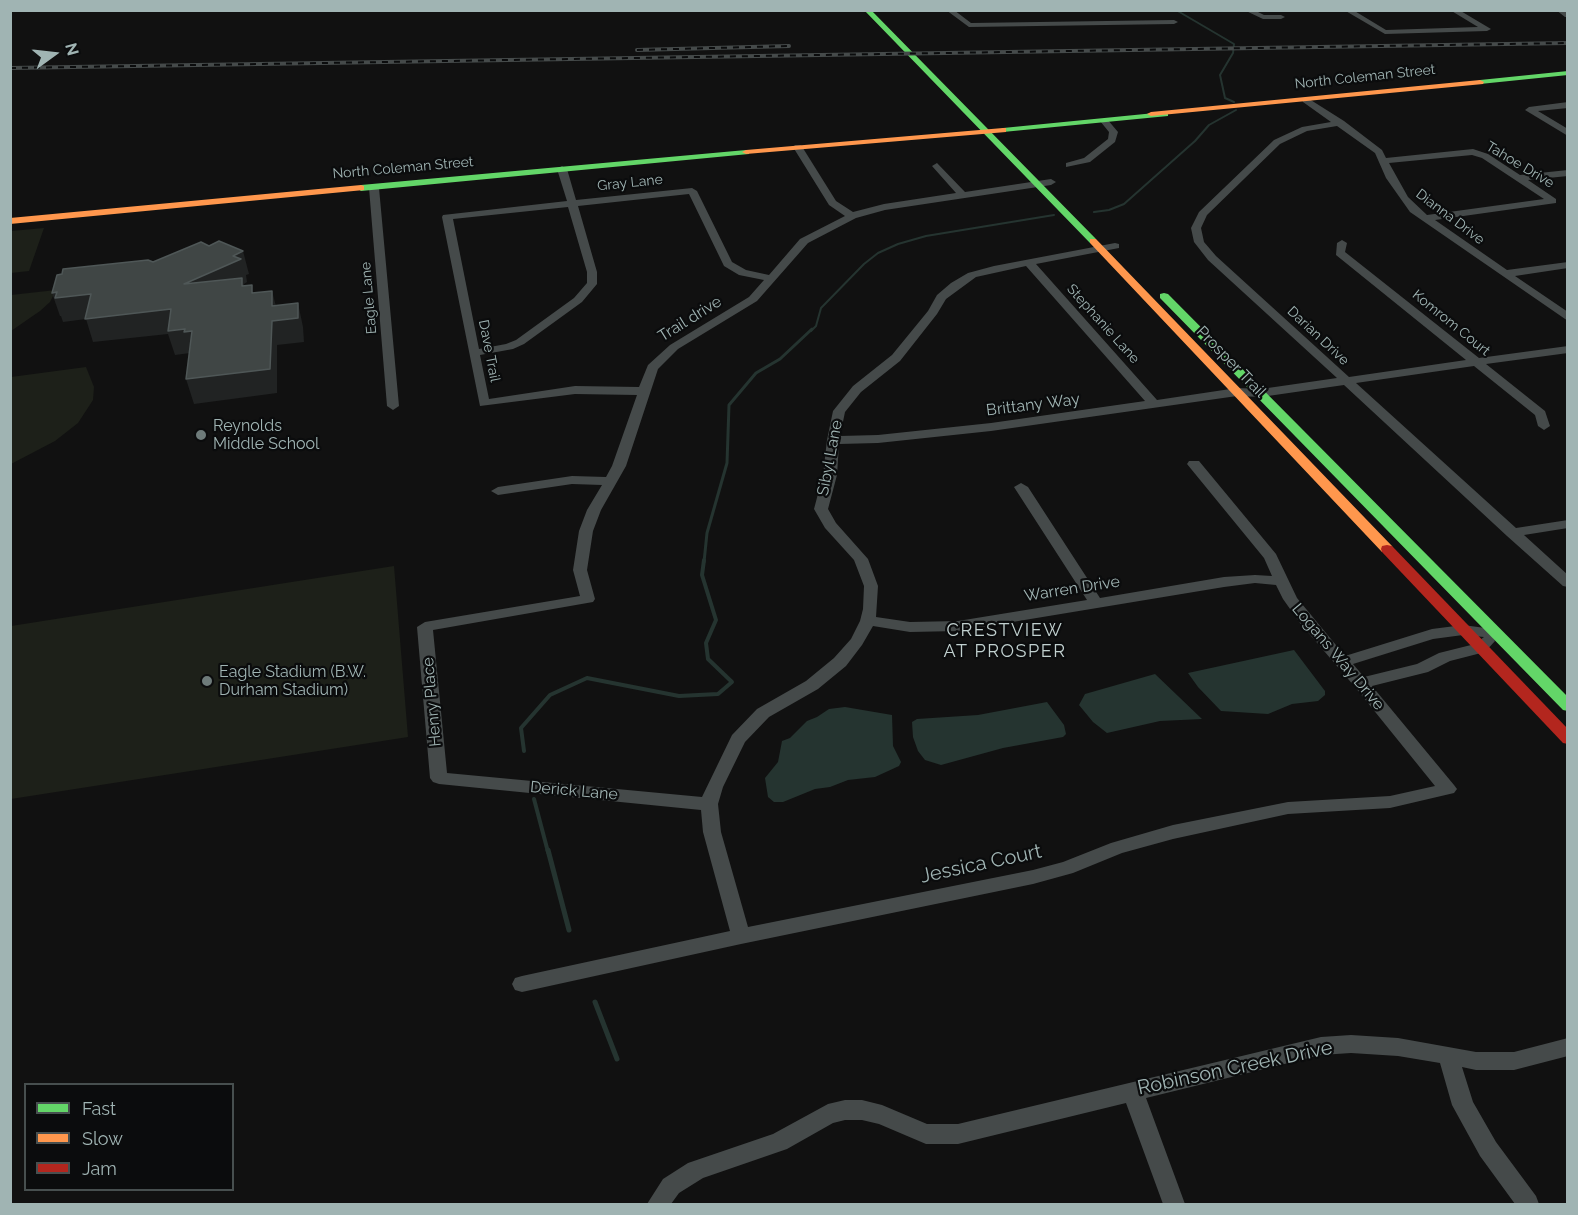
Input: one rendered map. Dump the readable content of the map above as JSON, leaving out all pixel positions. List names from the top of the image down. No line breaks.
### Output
{"streets":{"main road":["North Coleman Street","Prosper Trail"],"street":["Tahoe Drive","Gray Lane","Dianna Drive","Eagle Lane","Trail drive","Komrom Court","Stephanie Lane","Darian Drive","Dave Trail","Brittany Way","Sibyl Lane","Warren Drive","Logans Way Drive","Henry Place","Derick Lane","Jessica Court","Robinson Creek Drive"]},"crossings":[["North Coleman Street","Dianna Drive"],["North Coleman Street","Eagle Lane"],["North Coleman Street","Prosper Trail"],["Tahoe Drive","Dianna Drive"],["Gray Lane","Trail drive"],["Gray Lane","Dave Trail"],["Dianna Drive","Darian Drive"],["Trail drive","Dave Trail"],["Trail drive","Prosper Trail"],["Trail drive","Henry Place"],["Komrom Court","Brittany Way"],["Stephanie Lane","Brittany Way"],["Stephanie Lane","Sibyl Lane"],["Darian Drive","Brittany Way"],["Prosper Trail","Brittany Way"],["Prosper Trail","Sibyl Lane"],["Brittany Way","Sibyl Lane"],["Sibyl Lane","Warren Drive"],["Sibyl Lane","Derick Lane"],["Sibyl Lane","Jessica Court"],["Warren Drive","Logans Way Drive"],["Logans Way Drive","Jessica Court"],["Henry Place","Derick Lane"]],"districts":["CRESTVIEW AT PROSPER"],"places":["Reynolds Middle School","Eagle Stadium (B.W. Durham Stadium)"],"legend":["Fast","Slow","Jam"],"north":"right"}
